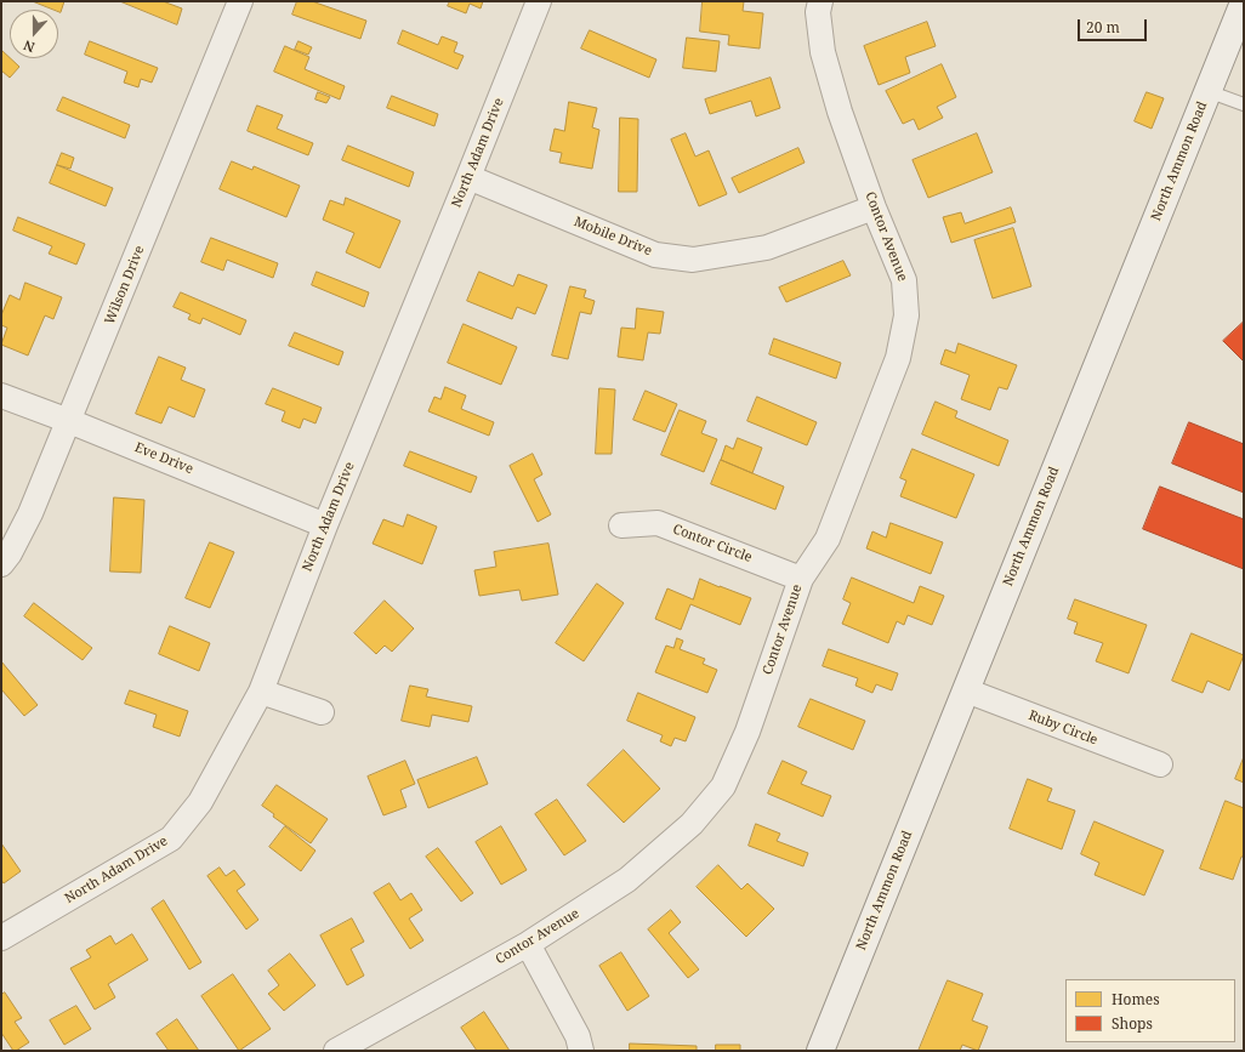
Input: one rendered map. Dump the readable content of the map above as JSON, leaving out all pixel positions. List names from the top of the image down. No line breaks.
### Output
{"streets":{"main road":["North Ammon Road"],"street":["North Adam Drive","Mobile Drive","Contor Avenue","Wilson Drive","Eve Drive","Contor Circle","Ruby Circle"]},"crossings":[["North Adam Drive","Mobile Drive"],["North Adam Drive","Eve Drive"],["North Ammon Road","Ruby Circle"],["Mobile Drive","Contor Avenue"],["Contor Avenue","Contor Circle"],["Wilson Drive","Eve Drive"]],"legend":["Homes","Shops"],"scale_bar":"20 m","north":"bottom"}
